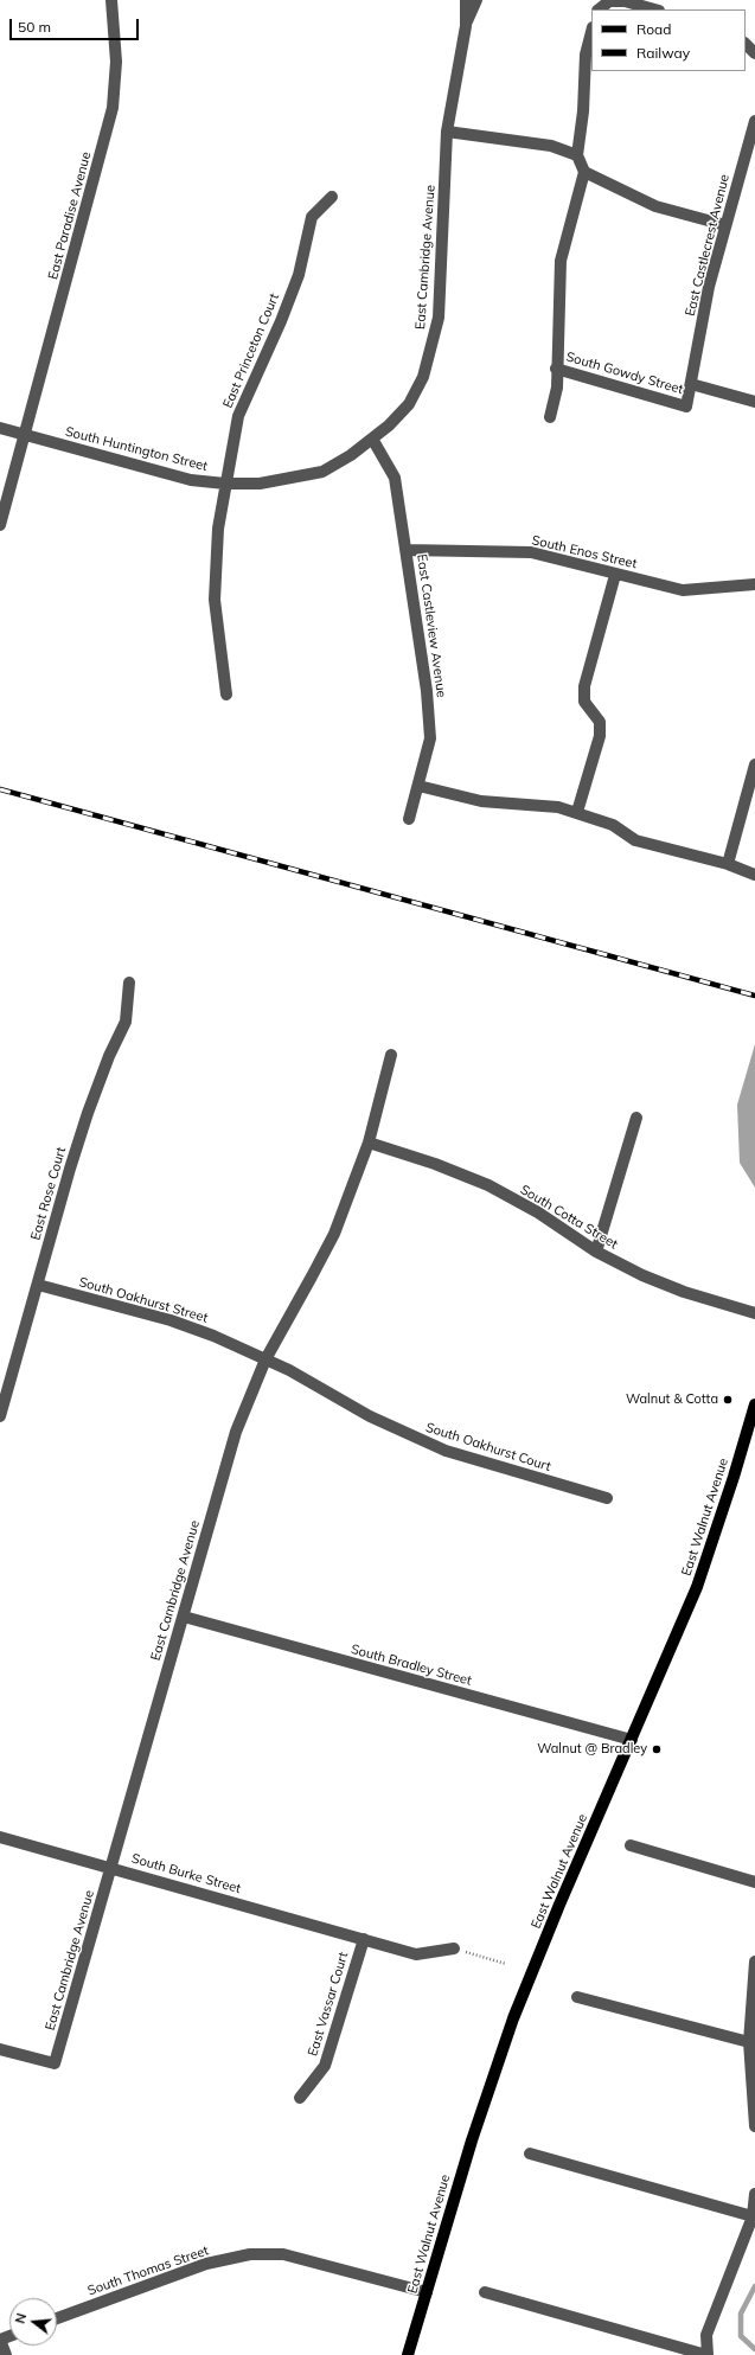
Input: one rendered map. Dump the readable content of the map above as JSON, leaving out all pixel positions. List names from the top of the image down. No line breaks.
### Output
{"streets":{"main road":["East Walnut Avenue"],"street":["East Paradise Avenue","East Castlecrest Avenue","East Cambridge Avenue","East Princeton Court","South Gowdy Street","South Huntington Street","South Enos Street","East Castleview Avenue","East Rose Court","South Cotta Street","South Oakhurst Street","South Oakhurst Court","South Bradley Street","South Burke Street","East Vassar Court","South Thomas Street"]},"crossings":[["East Paradise Avenue","South Huntington Street"],["East Castlecrest Avenue","South Gowdy Street"],["East Cambridge Avenue","South Huntington Street"],["East Cambridge Avenue","East Castleview Avenue"],["East Cambridge Avenue","South Cotta Street"],["East Cambridge Avenue","South Oakhurst Street"],["East Cambridge Avenue","South Oakhurst Court"],["East Cambridge Avenue","South Bradley Street"],["East Cambridge Avenue","South Burke Street"],["East Princeton Court","South Huntington Street"],["South Enos Street","East Castleview Avenue"],["East Rose Court","South Oakhurst Street"],["South Oakhurst Street","South Oakhurst Court"],["East Walnut Avenue","South Bradley Street"],["East Walnut Avenue","South Thomas Street"],["South Burke Street","East Vassar Court"]],"places":["Walnut & Cotta","Walnut @ Bradley"],"legend":["Road","Railway"],"scale_bar":"50 m","north":"left"}
